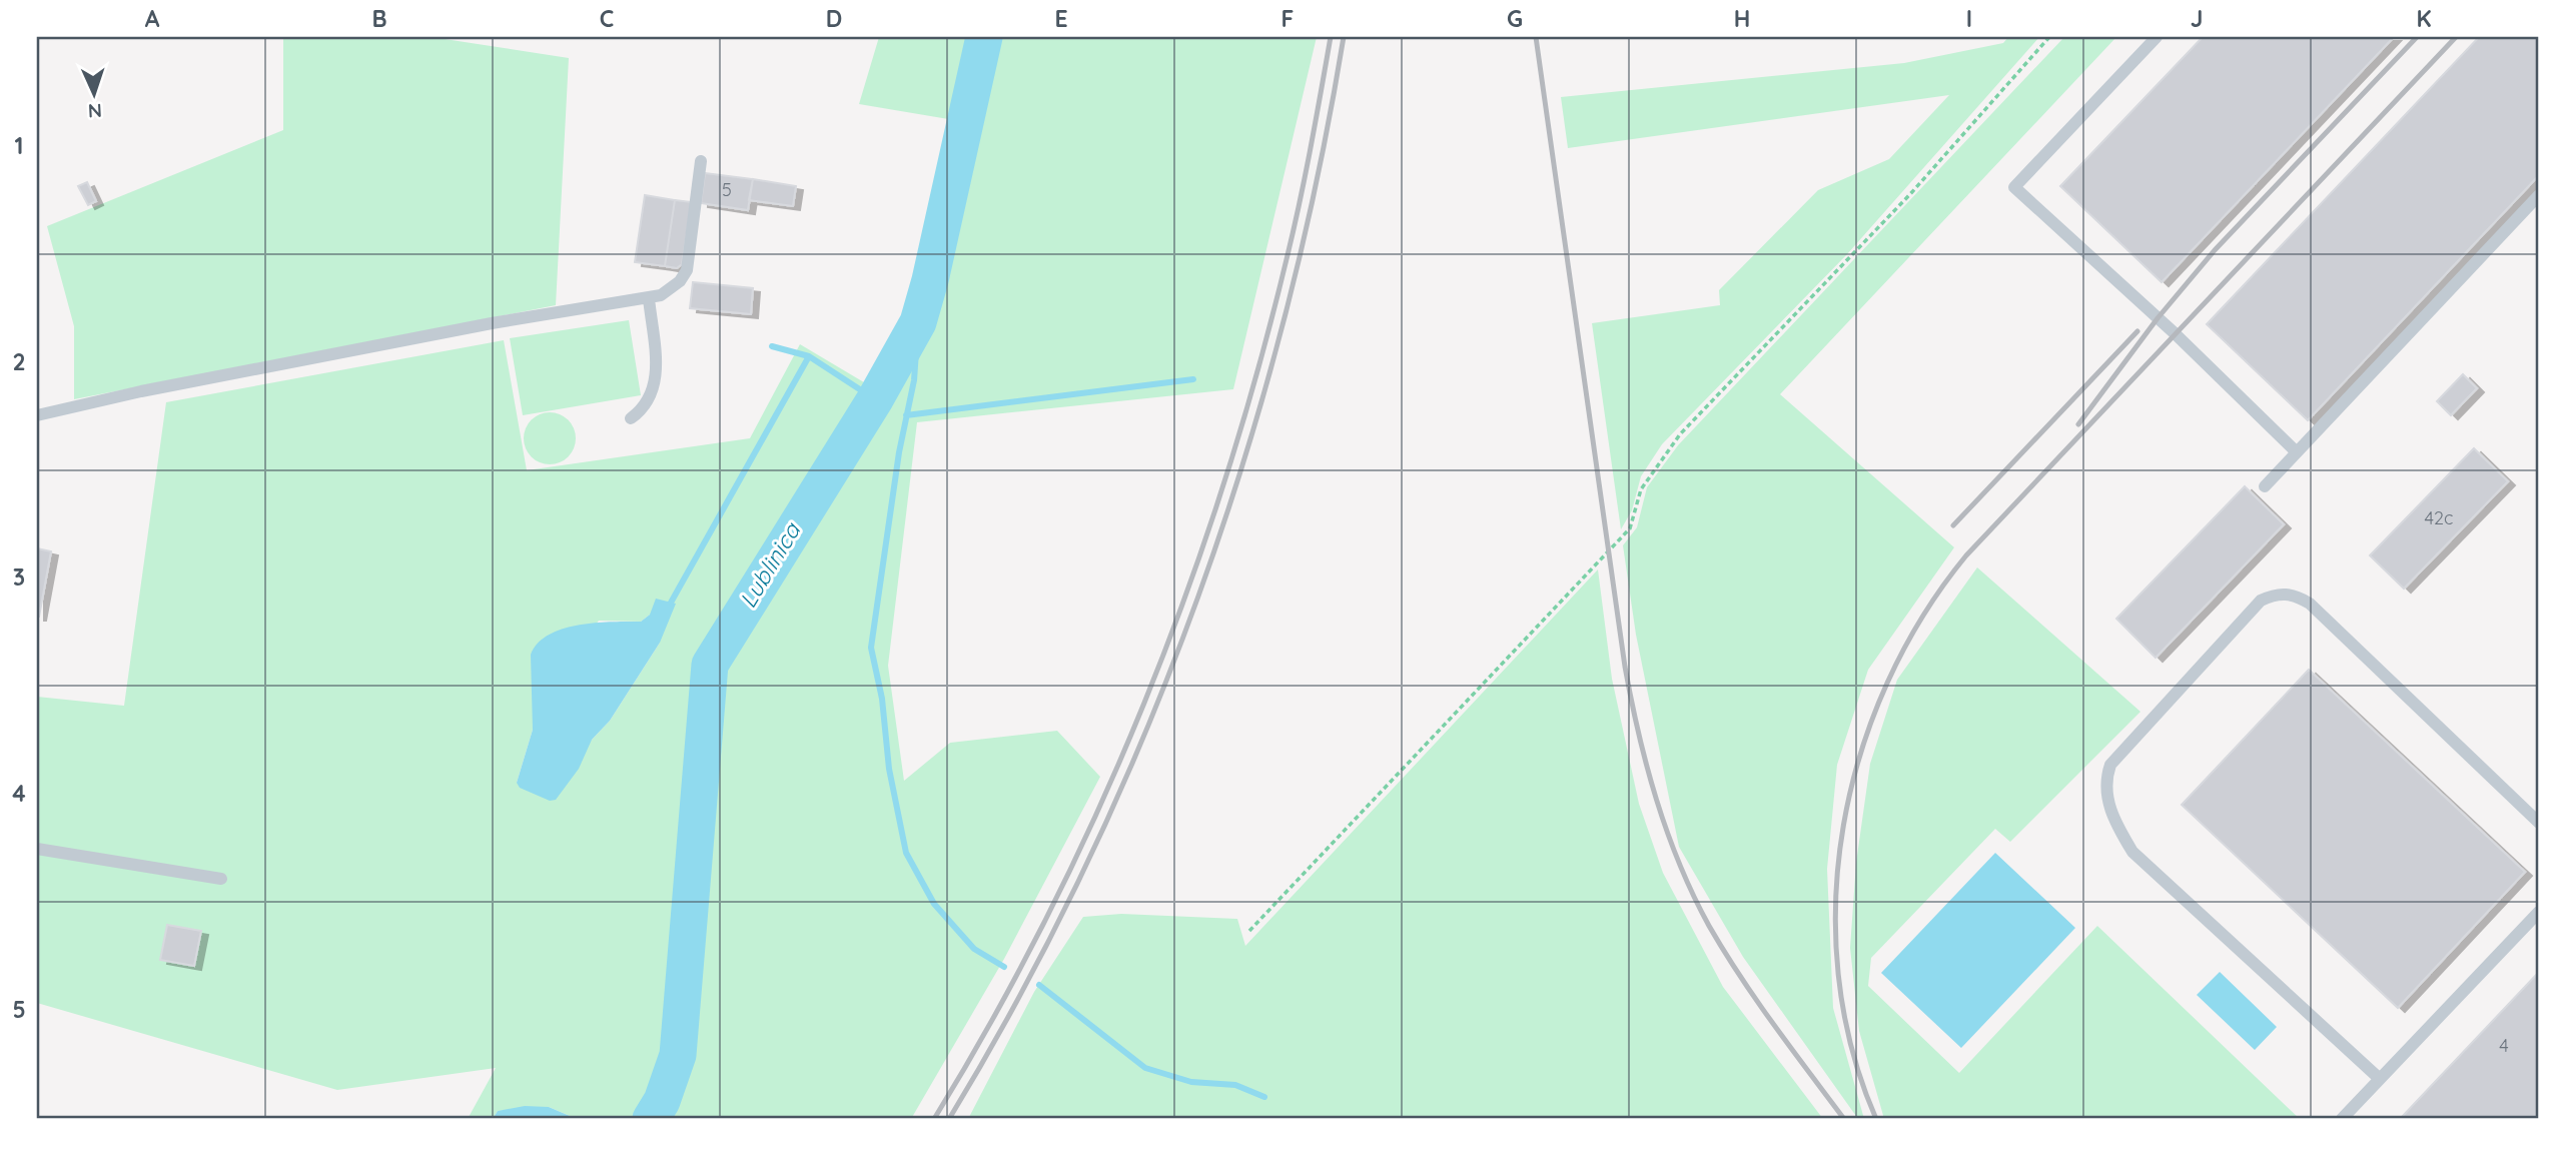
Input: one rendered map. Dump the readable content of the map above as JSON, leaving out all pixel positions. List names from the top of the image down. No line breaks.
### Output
{"water":["Lublinica"],"house_numbers":["5","42c","4"],"north":"bottom","grid":{"columns":["A","B","C","D","E","F","G","H","I","J","K"],"rows":["1","2","3","4","5"]}}
